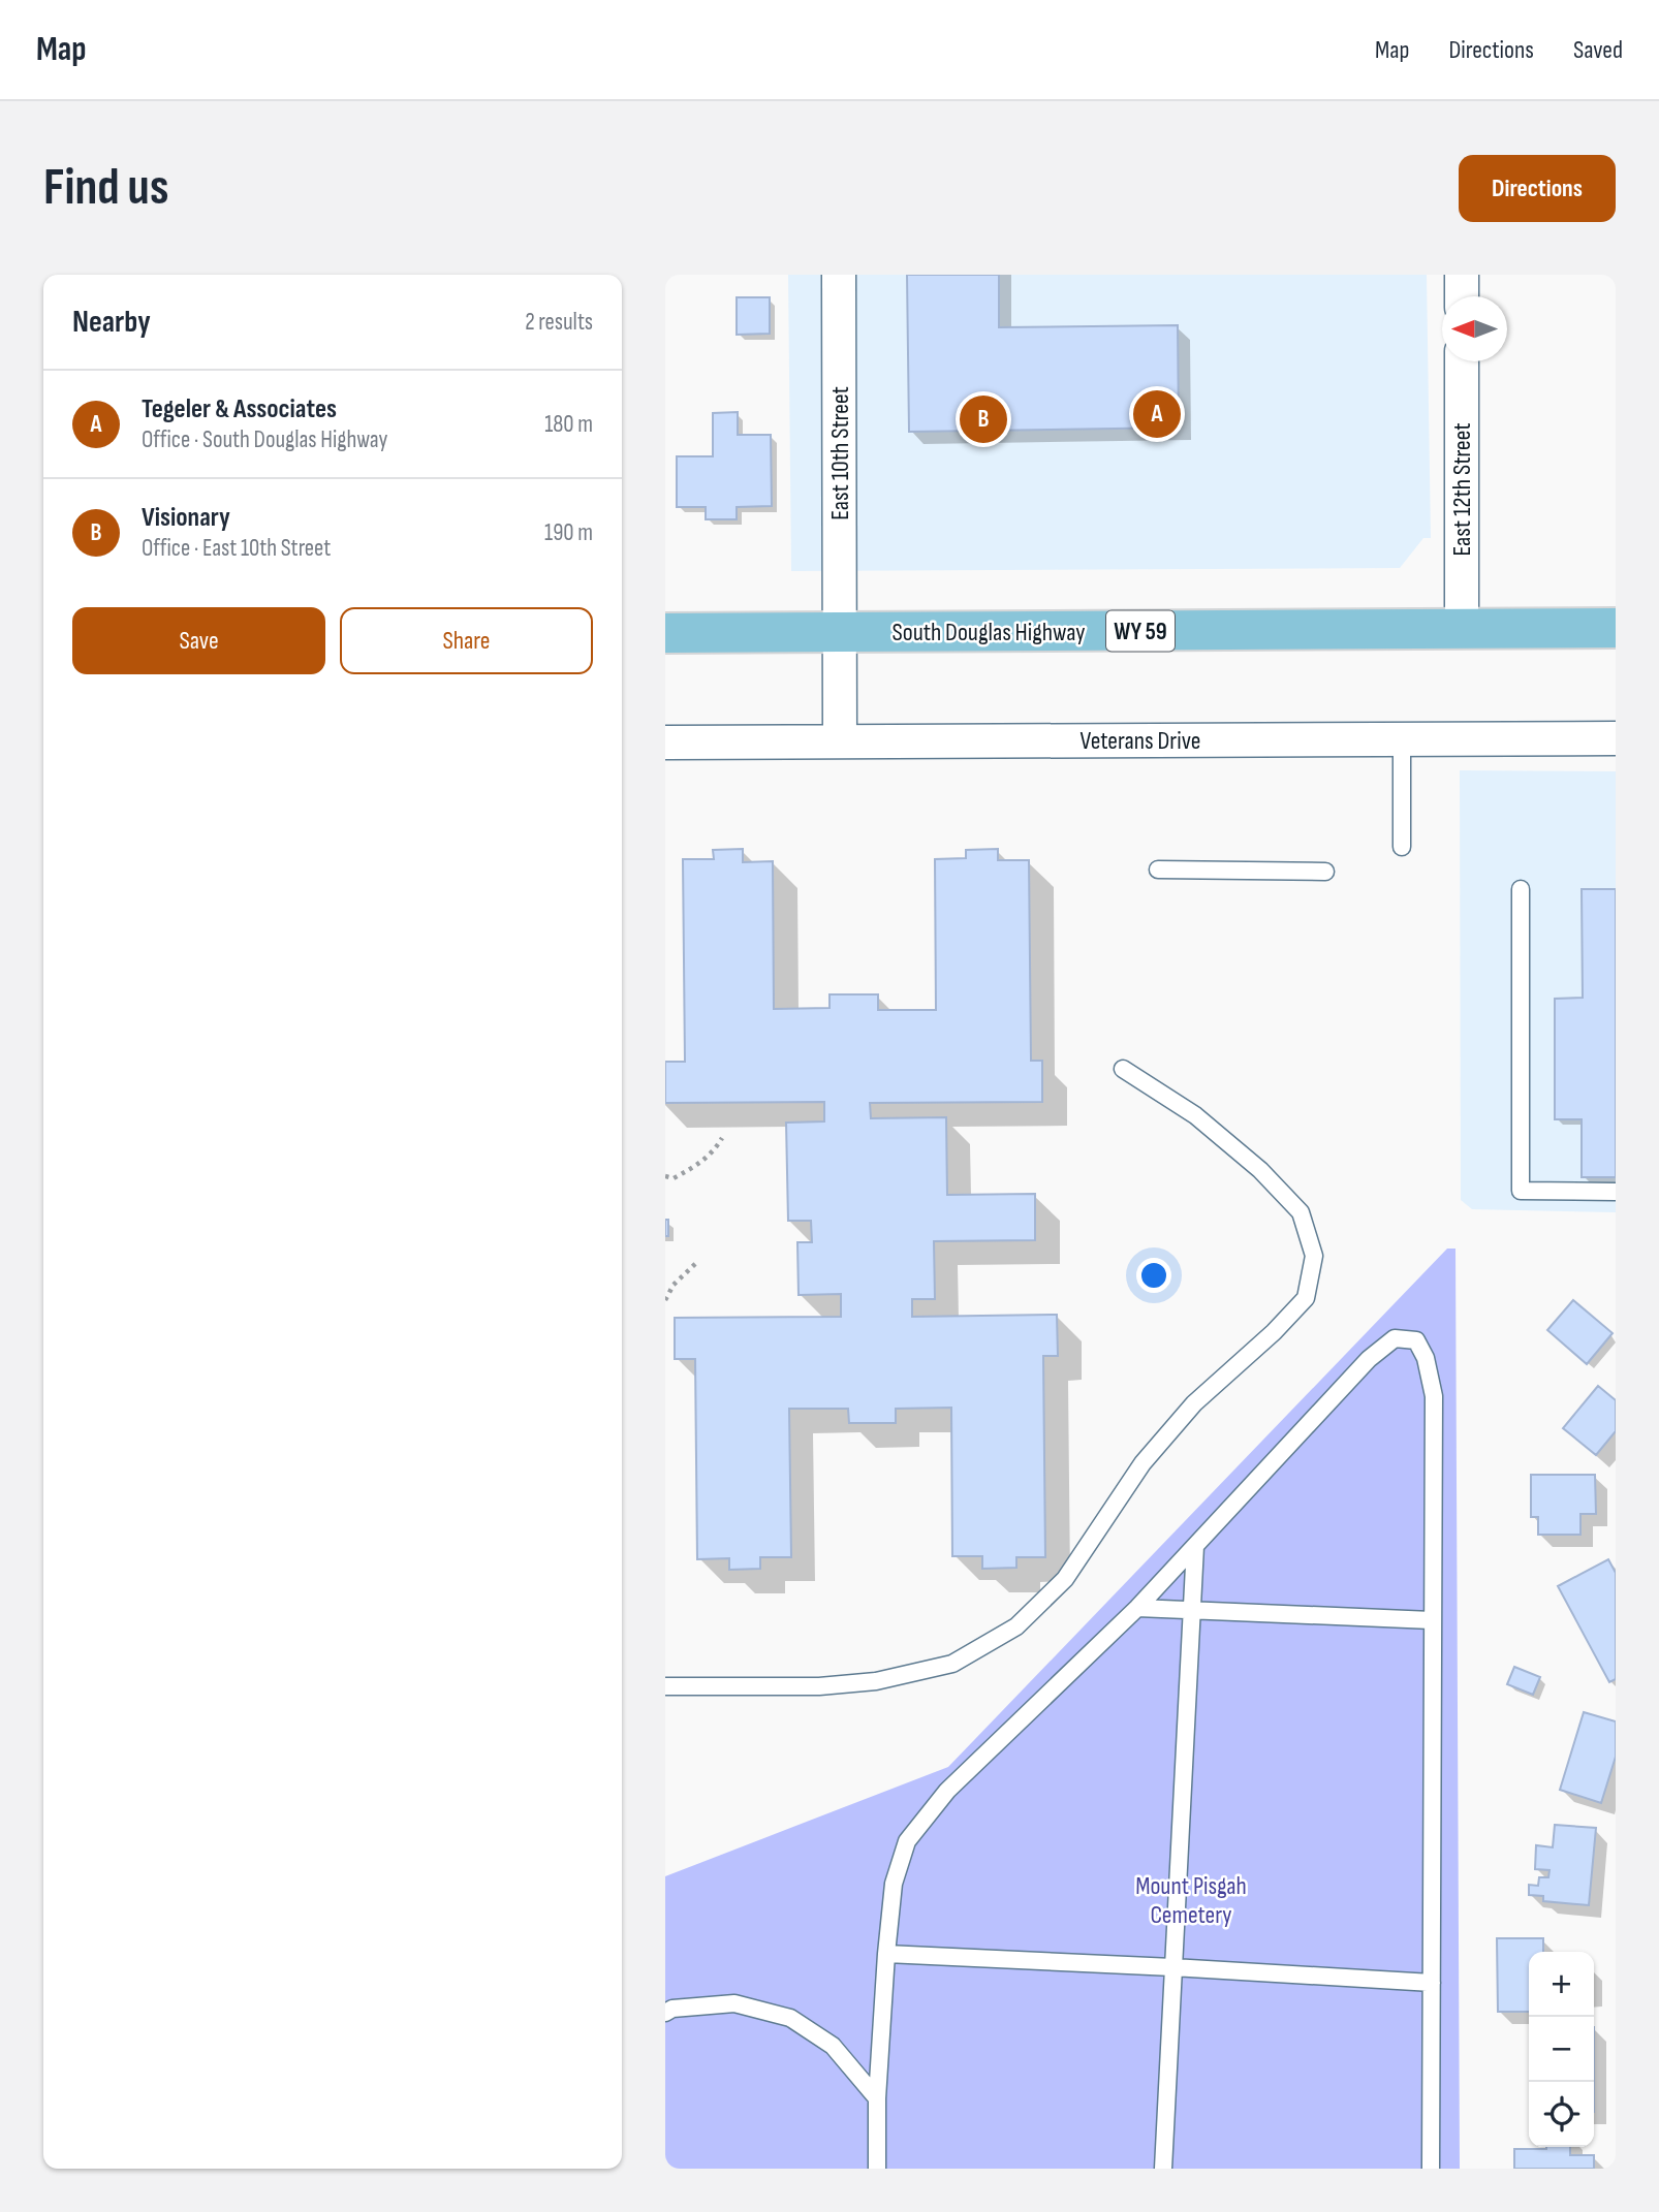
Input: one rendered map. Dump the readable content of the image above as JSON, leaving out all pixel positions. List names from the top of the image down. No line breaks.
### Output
{"streets":{"main road":["WY 59","South Douglas Highway"],"street":["East 10th Street","East 12th Street","Veterans Drive"]},"crossings":[["East 10th Street","South Douglas Highway"],["East 10th Street","Veterans Drive"],["East 12th Street","South Douglas Highway"]],"parks":["Mount Pisgah Cemetery"],"north":"left","page":{"header":"Map","nav":["Map","Directions","Saved"],"buttons":["Directions",["Save","Share"]],"title":"Find us","heading":["Nearby","2 results"],"list":[{"mark":"A","name":"Tegeler & Associates","note":"Office · South Douglas Highway","value":"180 m"},{"mark":"B","name":"Visionary","note":"Office · East 10th Street","value":"190 m"}],"pins":["A","B"],"map_buttons":["+","−"]}}
